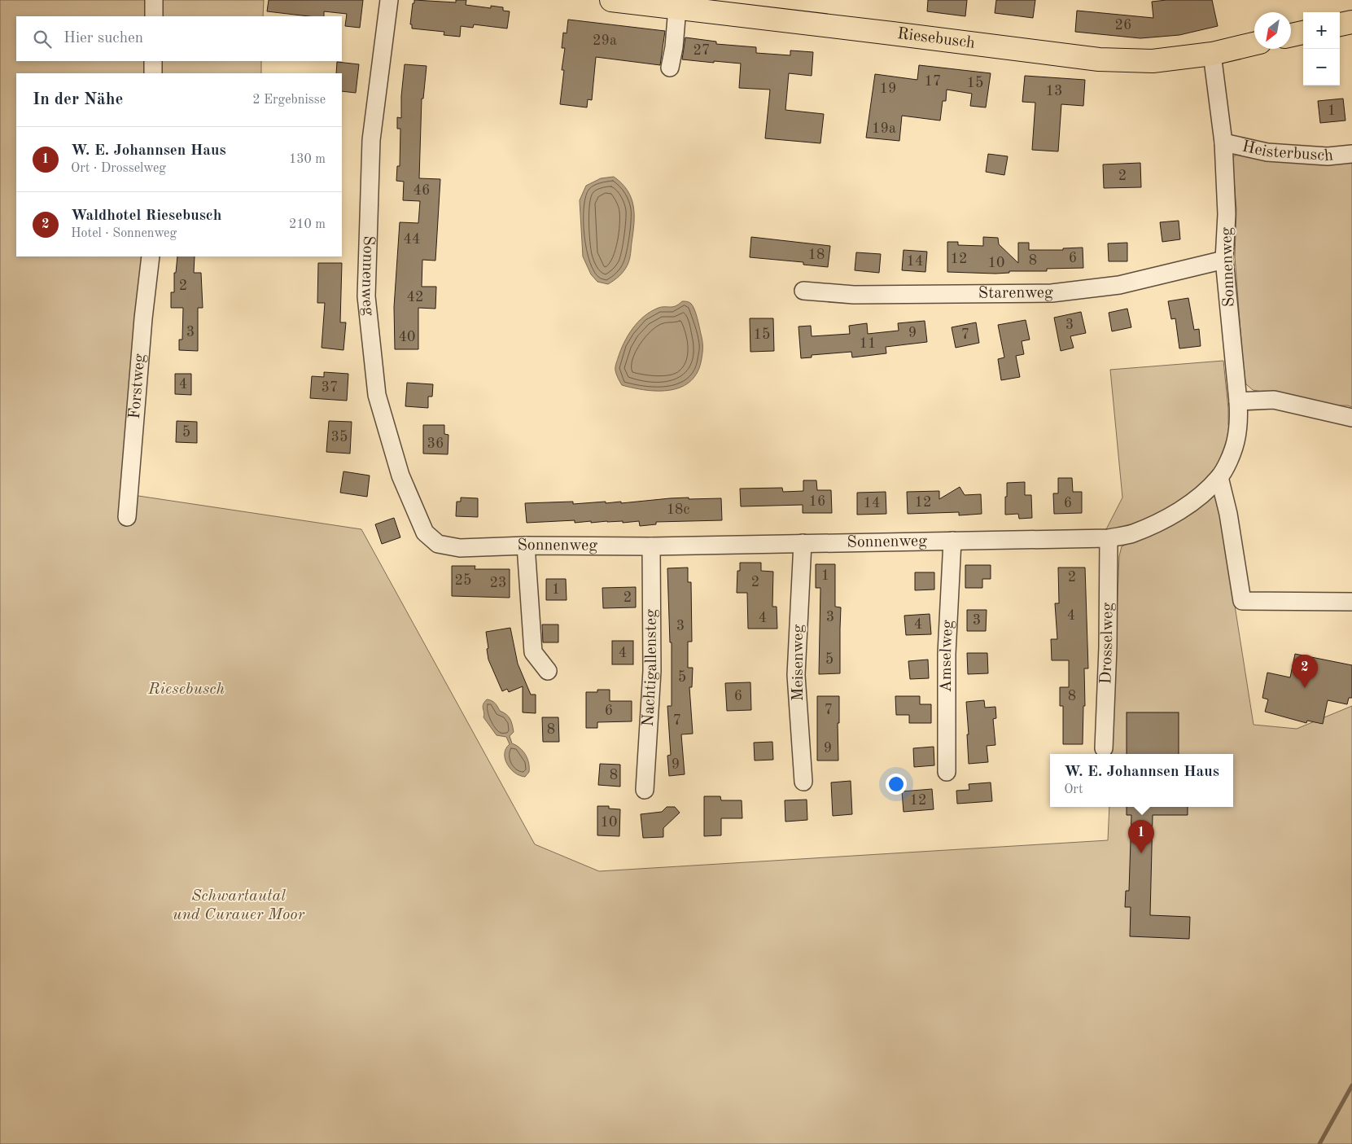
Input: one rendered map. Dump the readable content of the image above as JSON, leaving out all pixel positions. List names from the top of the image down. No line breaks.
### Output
{"streets":{"main road":["Riesebusch"],"street":["Heisterbusch","Sonnenweg","Starenweg","Forstweg","Drosselweg","Amselweg","Meisenweg","Nachtigallensteg"]},"crossings":[["Riesebusch","Sonnenweg"],["Heisterbusch","Sonnenweg"],["Sonnenweg","Starenweg"],["Sonnenweg","Drosselweg"],["Sonnenweg","Amselweg"],["Sonnenweg","Meisenweg"],["Sonnenweg","Nachtigallensteg"]],"parks":["Riesebusch","Schwartautal und Curauer Moor"],"house_numbers":["26","29a","27","17","15","19","13","1","19a","2","46","44","18","6","12","8","14","10","2","42","3","3","9","15","7","40","11","4","37","5","35","36","16","12","14","6","18c","1","2","25","2","23","1","2","4","3","4","3","4","3","4","5","5","6","8","7","6","7","8","9","9","8","12","10"],"north":"bottom left","page":{"map_buttons":["+","−"],"search":"Hier suchen","heading":["In der Nähe","2 Ergebnisse"],"list":[{"mark":"1","name":"W. E. Johannsen Haus","note":"Ort · Drosselweg","value":"130 m"},{"mark":"2","name":"Waldhotel Riesebusch","note":"Hotel · Sonnenweg","value":"210 m"}],"pins":["2","1"],"popup":["W. E. Johannsen Haus","Ort"]}}
